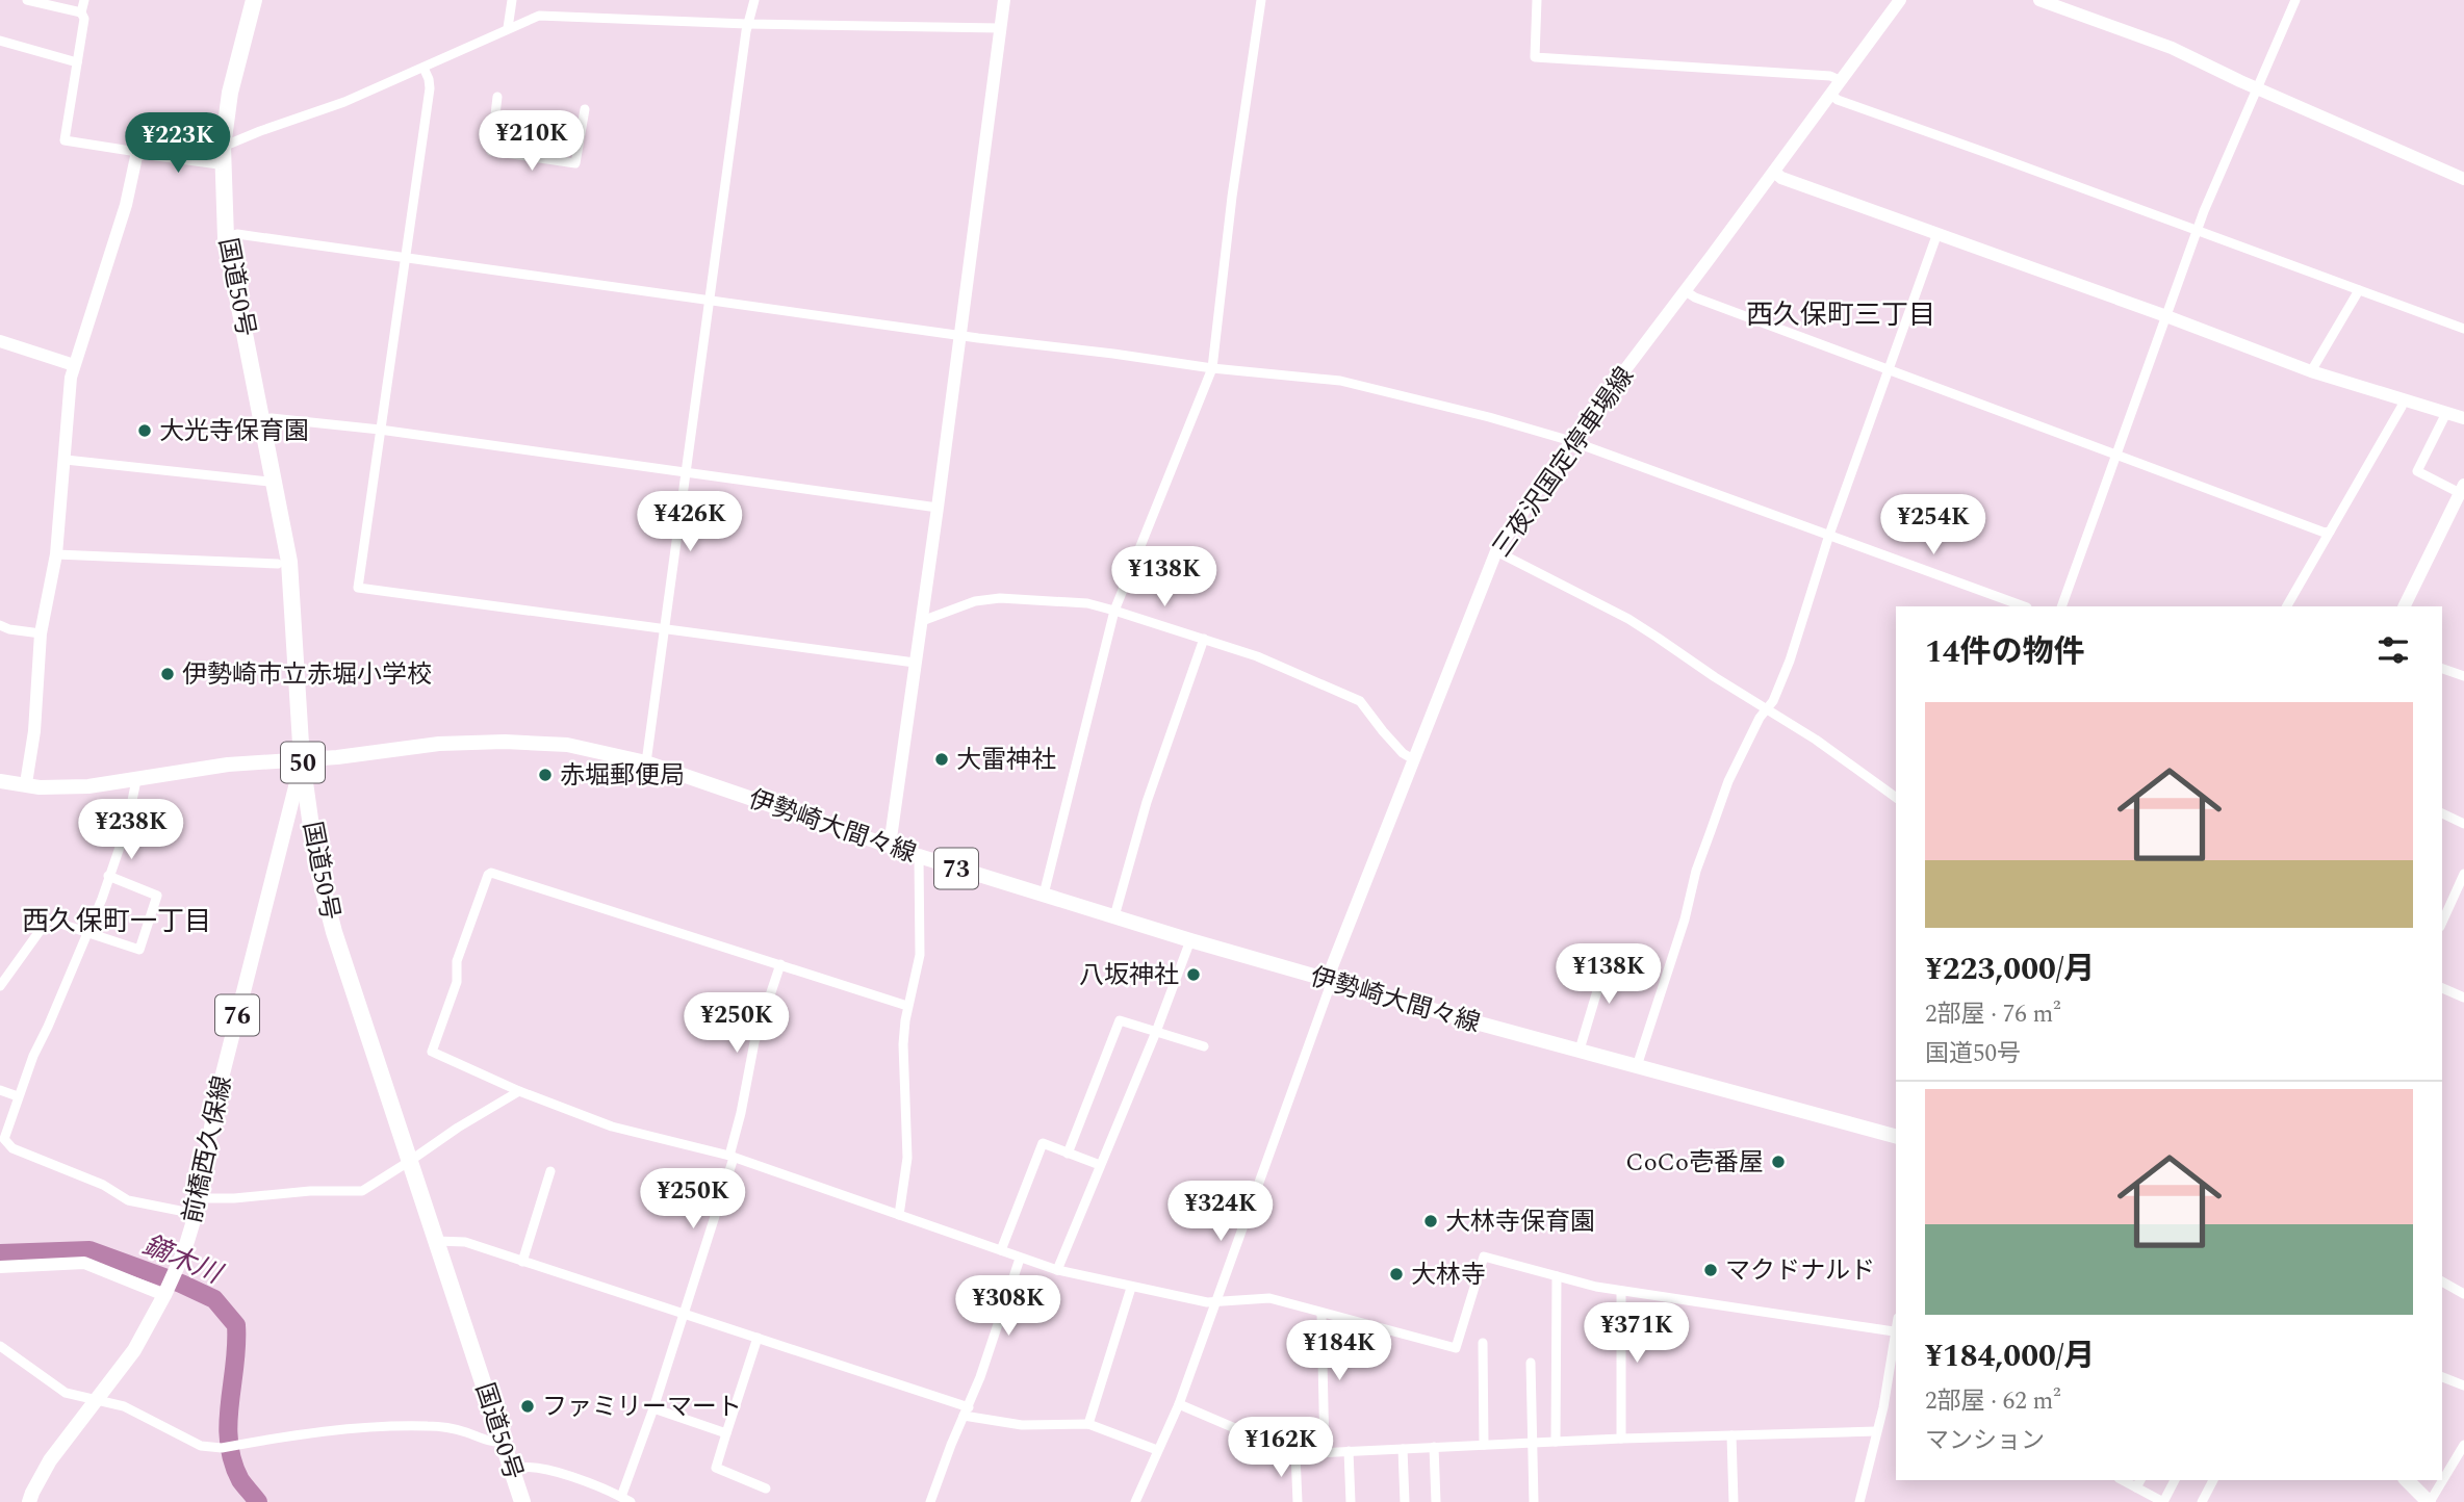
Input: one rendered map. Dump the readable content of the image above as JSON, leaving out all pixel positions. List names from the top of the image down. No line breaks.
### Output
{"streets":{"highway":["国道50号","50"],"main road":["伊勢崎大間々線","73","76","前橋西久保線"],"street":["三夜沢国定停車場線"]},"crossings":[["国道50号","伊勢崎大間々線"],["国道50号","前橋西久保線"],["三夜沢国定停車場線","伊勢崎大間々線"],["伊勢崎大間々線","前橋西久保線"]],"districts":["西久保町三丁目","西久保町一丁目"],"water":["鏑木川"],"places":["大光寺保育園","伊勢崎市立赤堀小学校","大雷神社","赤堀郵便局","八坂神社","CoCo壱番屋","大林寺保育園","マクドナルド","大林寺","ファミリーマート"],"page":{"price":["¥210K","¥223K","¥426K","¥254K","¥138K","¥238K","¥138K","¥250K","¥250K","¥324K","¥308K","¥371K","¥184K","¥162K"],"heading":"14件の物件","list":[{"name":"¥223,000/月","note":"2部屋 · 76 m² · 国道50号"},{"name":"¥184,000/月","note":"2部屋 · 62 m² · マンション"}]}}
